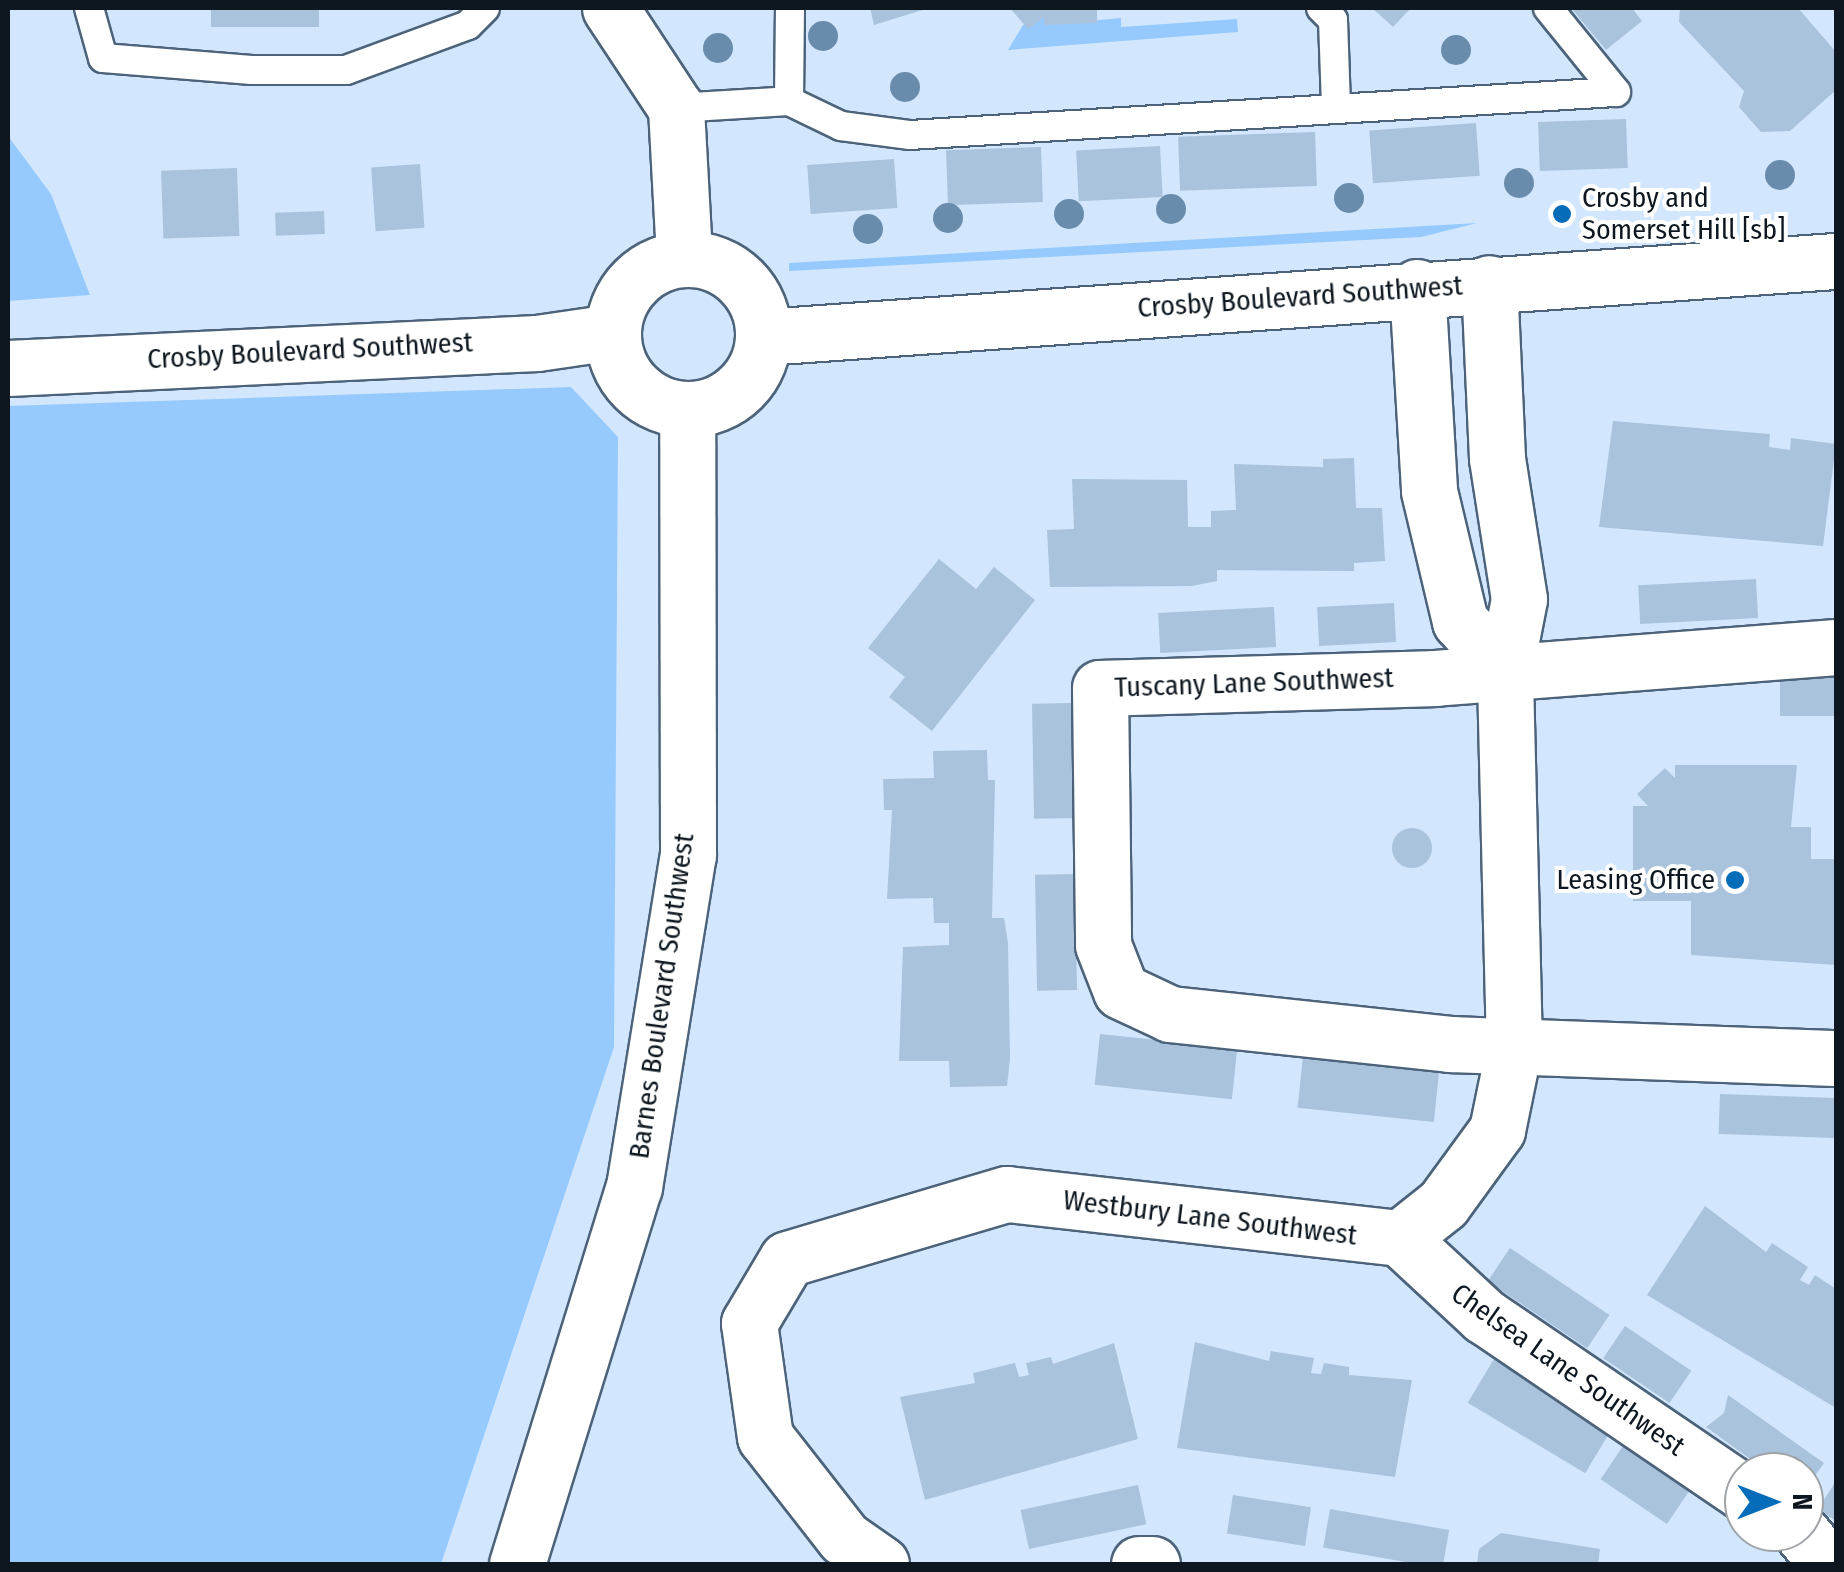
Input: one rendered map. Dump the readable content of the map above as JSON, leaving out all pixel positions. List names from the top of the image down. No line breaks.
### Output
{"streets":{"street":["Crosby Boulevard Southwest","Tuscany Lane Southwest","Barnes Boulevard Southwest","Westbury Lane Southwest","Chelsea Lane Southwest"]},"crossings":[["Crosby Boulevard Southwest","Barnes Boulevard Southwest"],["Westbury Lane Southwest","Chelsea Lane Southwest"]],"places":["Crosby and Somerset Hill [sb]","Leasing Office"],"north":"right"}
